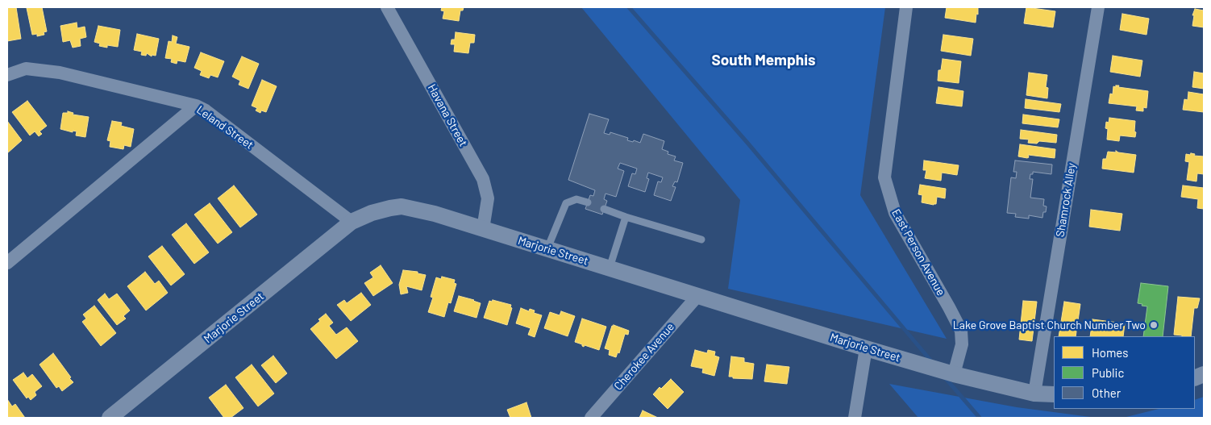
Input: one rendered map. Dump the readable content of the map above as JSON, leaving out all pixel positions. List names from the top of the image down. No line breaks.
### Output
{"streets":{"street":["Havana Street","Leland Street","Shamrock Alley","Marjorie Street","East Person Avenue","Cherokee Avenue"]},"crossings":[["Havana Street","Marjorie Street"],["Leland Street","Marjorie Street"],["Shamrock Alley","Marjorie Street"],["Marjorie Street","East Person Avenue"],["Marjorie Street","Cherokee Avenue"]],"districts":["South Memphis"],"places":["Lake Grove Baptist Church Number Two"],"legend":["Homes","Public","Other"]}
